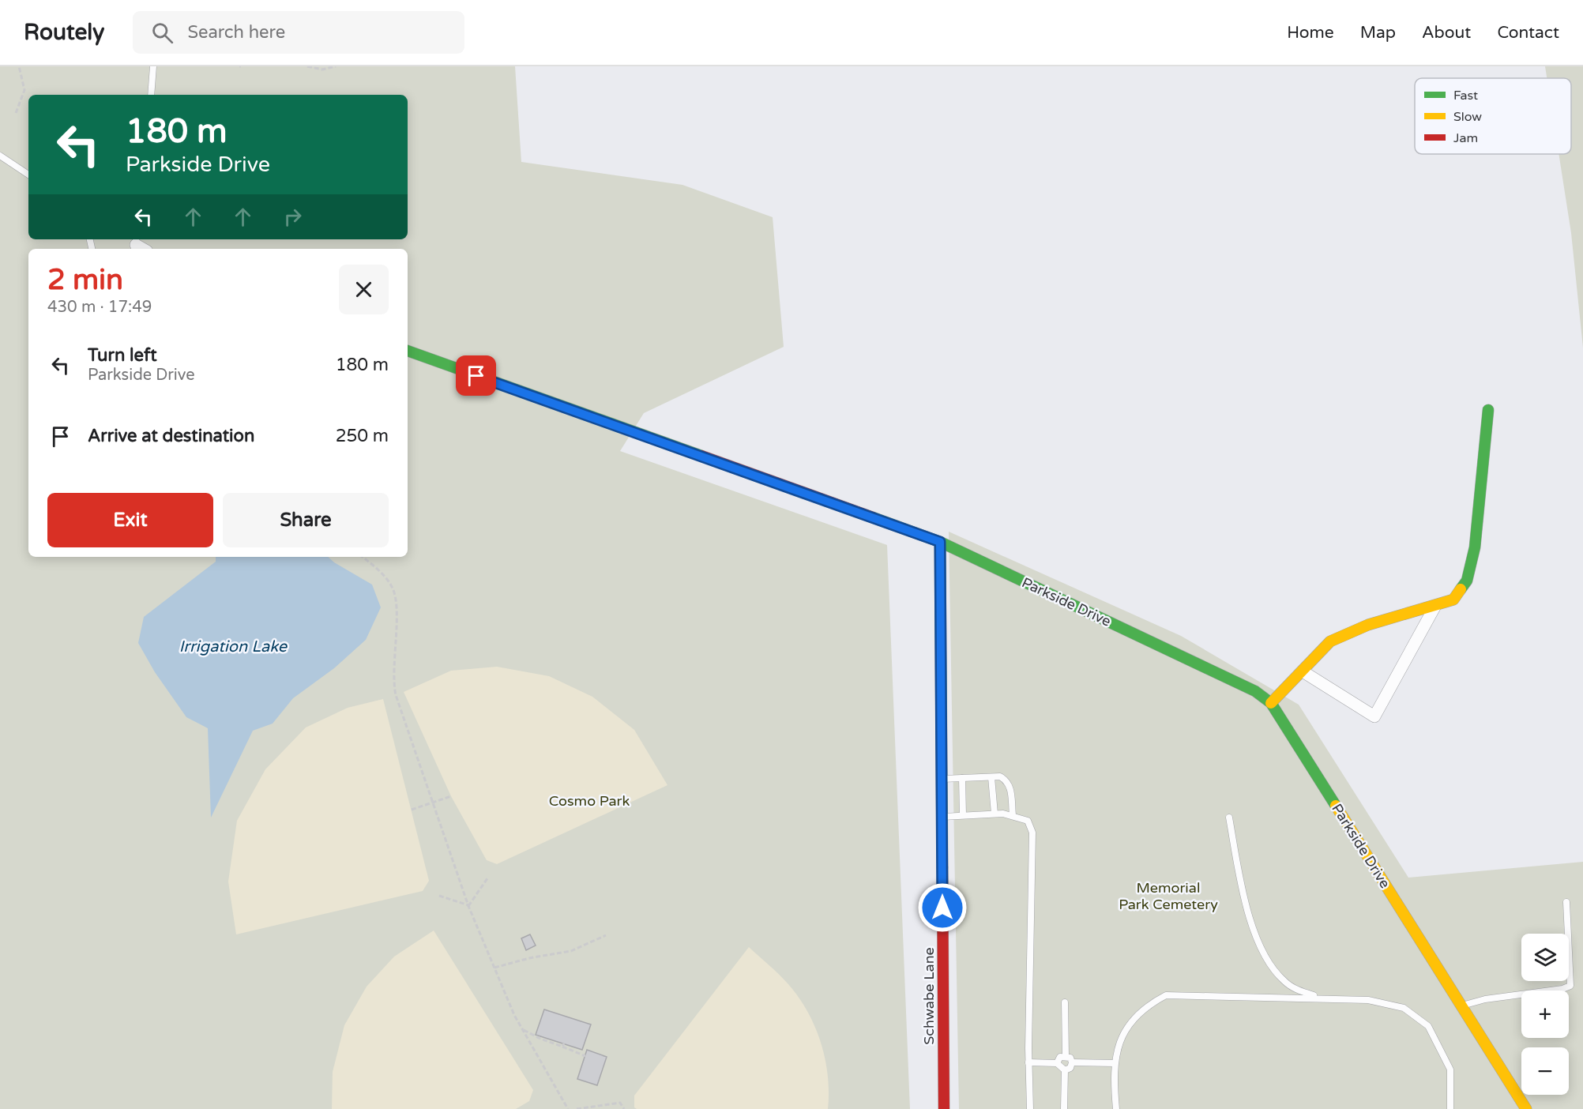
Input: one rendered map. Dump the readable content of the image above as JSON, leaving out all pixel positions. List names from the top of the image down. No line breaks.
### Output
{"streets":{"street":["Parkside Drive","Schwabe Lane"]},"crossings":[["Parkside Drive","Schwabe Lane"]],"water":["Irrigation Lake"],"parks":["Cosmo Park","Memorial Park Cemetery"],"legend":["Fast","Slow","Jam"],"page":{"header":"Routely","search":"Search here","nav":["Home","Map","About","Contact"],"turn":["180 m","Parkside Drive"],"heading":["2 min","430 m · 17:49"],"list":[{"name":"Turn left","note":"Parkside Drive","value":"180 m"},{"name":"Arrive at destination","value":"250 m"}],"buttons":["Exit","Share"],"map_buttons":["+","−"]}}
